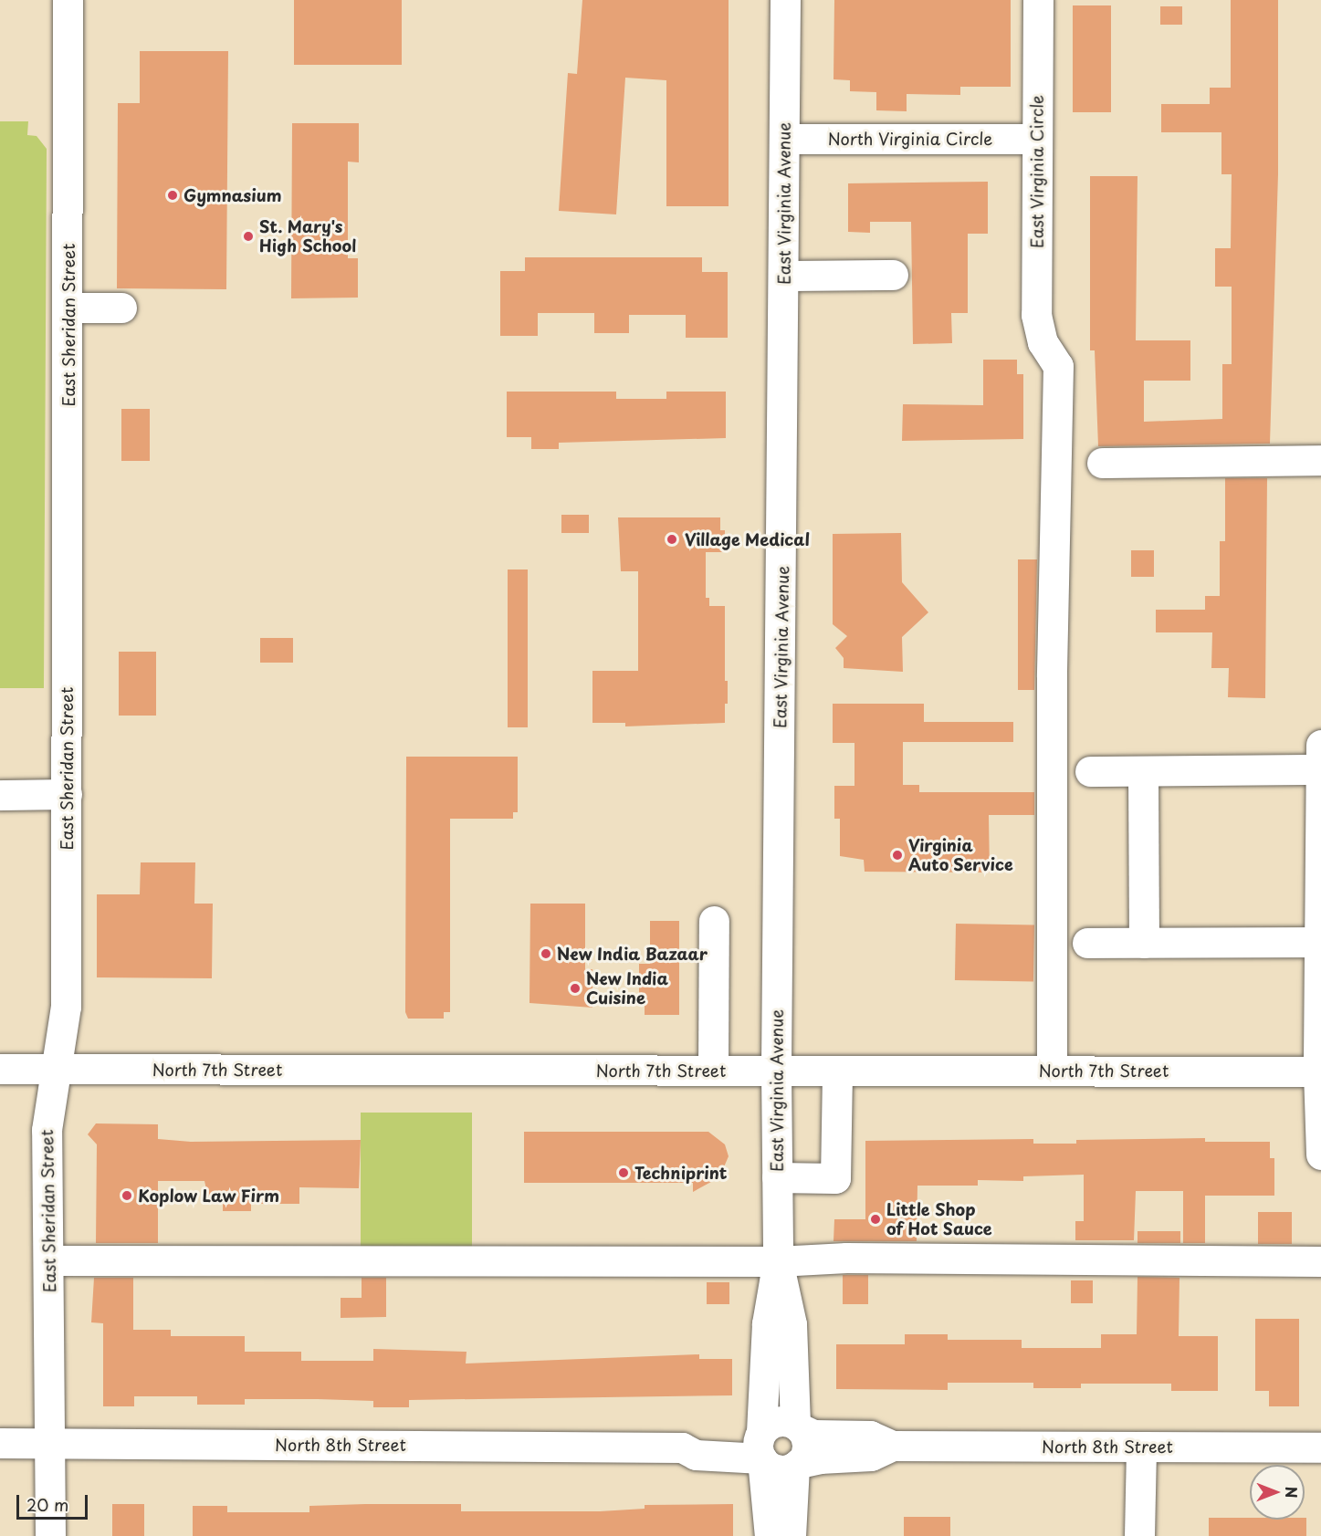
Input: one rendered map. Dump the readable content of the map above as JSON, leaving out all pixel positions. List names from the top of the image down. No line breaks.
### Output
{"streets":{"street":["North Virginia Circle","East Virginia Circle","East Virginia Avenue","East Sheridan Street","North 7th Street","North 8th Street"]},"crossings":[["North Virginia Circle","East Virginia Circle"],["North Virginia Circle","East Virginia Avenue"],["East Virginia Circle","North 7th Street"],["East Virginia Avenue","North 7th Street"],["East Virginia Avenue","North 8th Street"],["East Sheridan Street","North 7th Street"],["East Sheridan Street","North 8th Street"]],"places":["Gymnasium","St. Mary's High School","Village Medical","Virginia Auto Service","New India Bazaar","New India Cuisine","Techniprint","Koplow Law Firm","Little Shop of Hot Sauce"],"scale_bar":"20 m","north":"right"}
